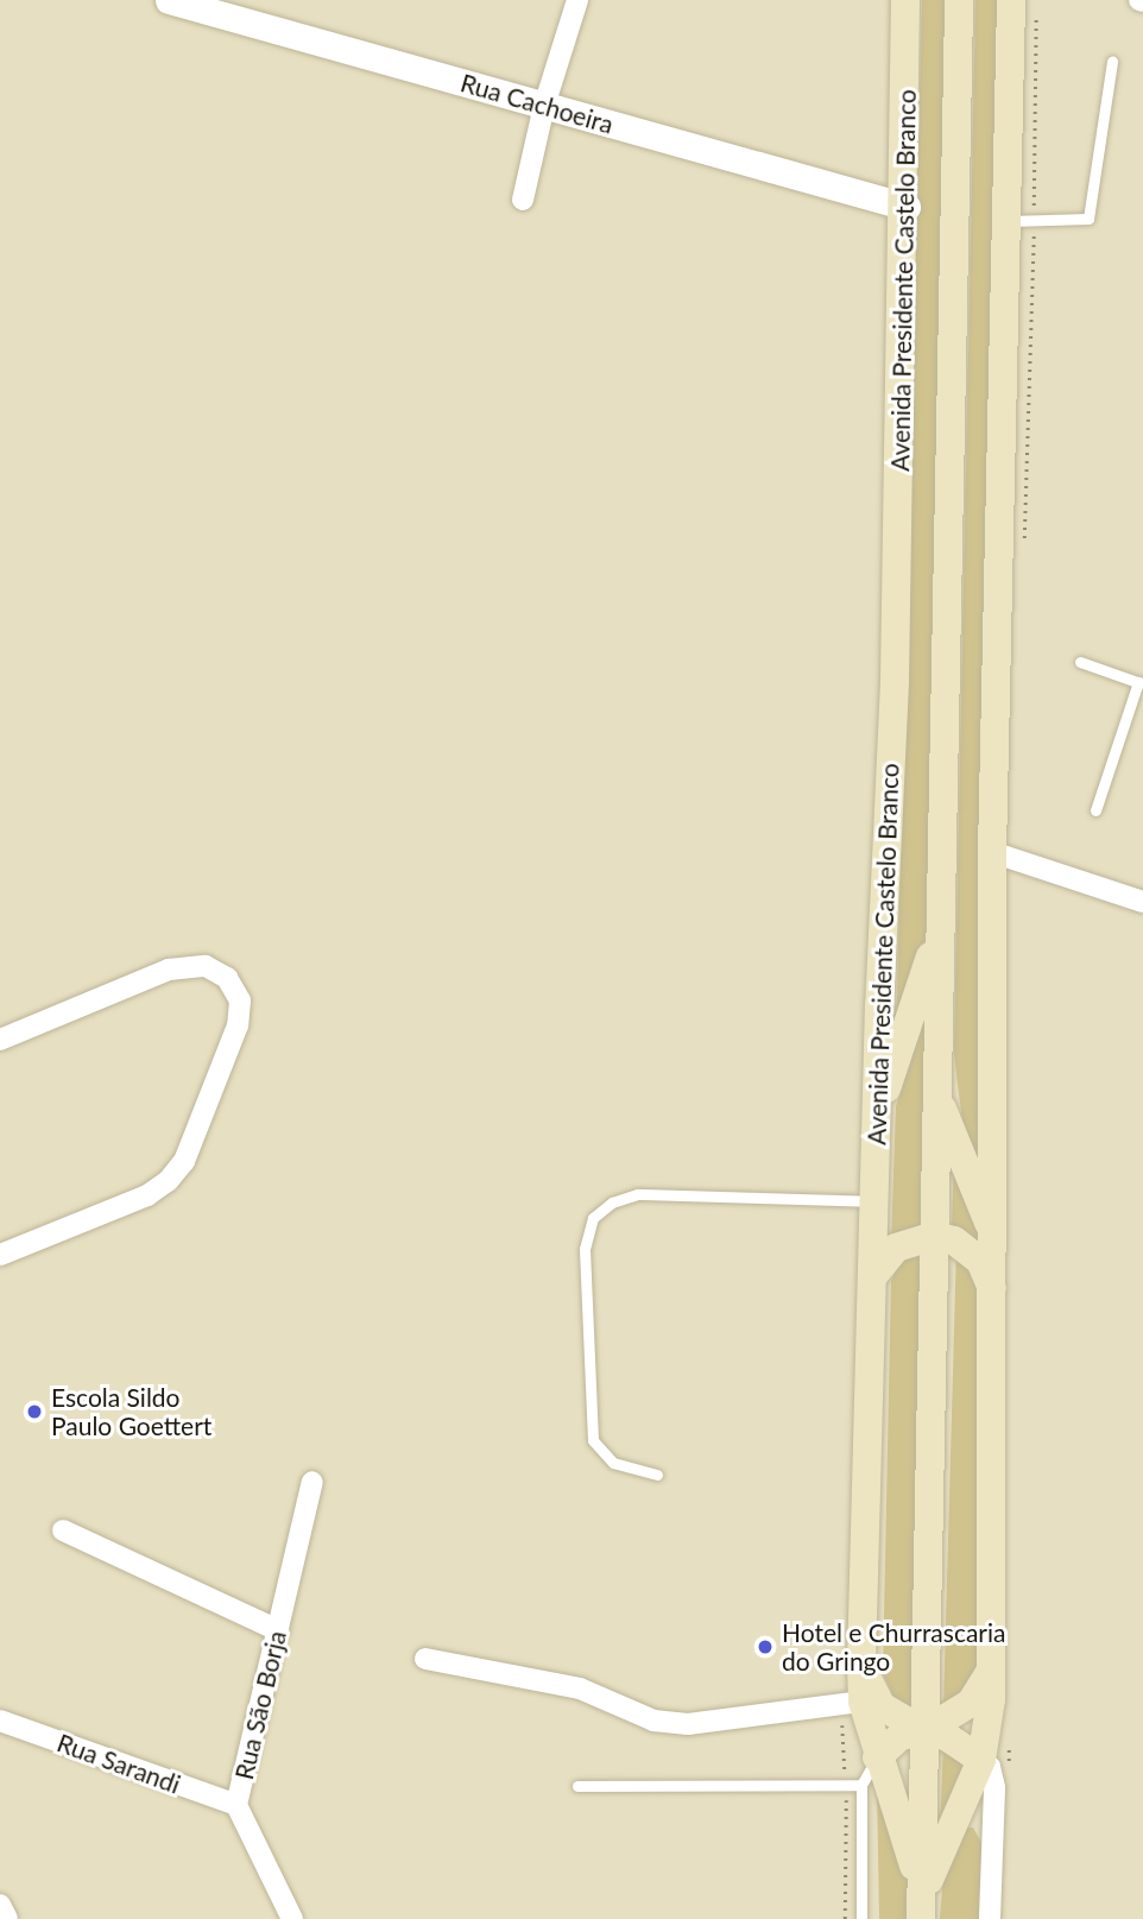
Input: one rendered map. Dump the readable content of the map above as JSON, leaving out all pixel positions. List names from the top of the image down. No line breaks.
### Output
{"streets":{"main road":["Avenida Presidente Castelo Branco"],"street":["Rua Cachoeira","Rua São Borja","Rua Sarandi"]},"crossings":[["Rua Cachoeira","Avenida Presidente Castelo Branco"],["Rua São Borja","Rua Sarandi"]],"places":["Escola Sildo Paulo Goettert","Hotel e Churrascaria do Gringo"]}
